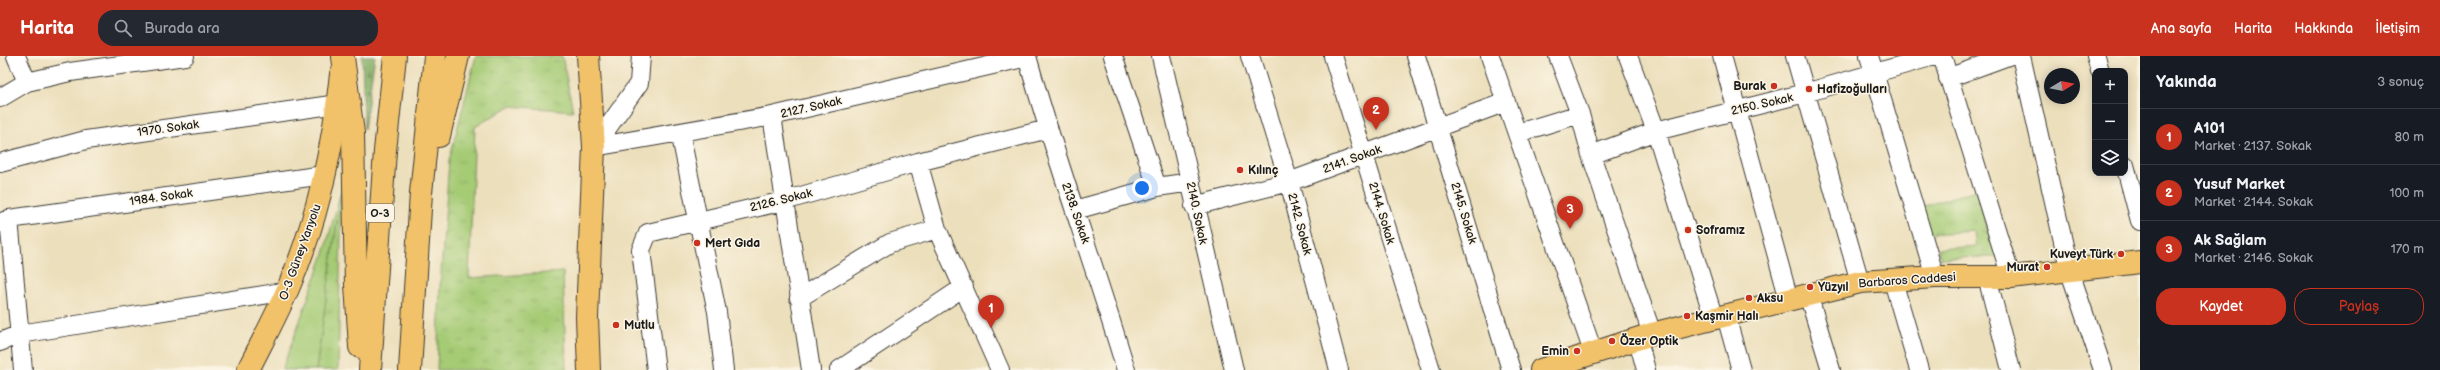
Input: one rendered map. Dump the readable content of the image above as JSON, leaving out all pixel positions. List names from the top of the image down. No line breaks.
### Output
{"streets":{"main road":["O-3","O-3 Güney Yanyolu","Barbaros Caddesi"],"street":["2150. Sokak","2127. Sokak","1970. Sokak","2141. Sokak","1984. Sokak","2126. Sokak","2138. Sokak","2140. Sokak","2144. Sokak","2145. Sokak","2142. Sokak"]},"crossings":[["2127. Sokak","2138. Sokak"],["1970. Sokak","O-3 Güney Yanyolu"],["2141. Sokak","2140. Sokak"],["2141. Sokak","2144. Sokak"],["2141. Sokak","2145. Sokak"],["2141. Sokak","2142. Sokak"],["1984. Sokak","O-3 Güney Yanyolu"],["2126. Sokak","2138. Sokak"]],"places":["Burak","Hafizoğulları","Kılınç","Soframız","Mert Gıda","Kuveyt Türk","Murat","Yüzyıl","Aksu","Kaşmir Halı","Mutlu","Özer Optik","Emin"],"north":"right","page":{"header":"Harita","search":"Burada ara","nav":["Ana sayfa","Harita","Hakkında","İletişim"],"heading":["Yakında","3 sonuç"],"map_buttons":["+","−"],"pins":["2","3","1"],"list":[{"mark":"1","name":"A101","note":"Market · 2137. Sokak","value":"80 m"},{"mark":"2","name":"Yusuf Market","note":"Market · 2144. Sokak","value":"100 m"},{"mark":"3","name":"Ak Sağlam","note":"Market · 2146. Sokak","value":"170 m"}],"buttons":["Kaydet","Paylaş"]}}
